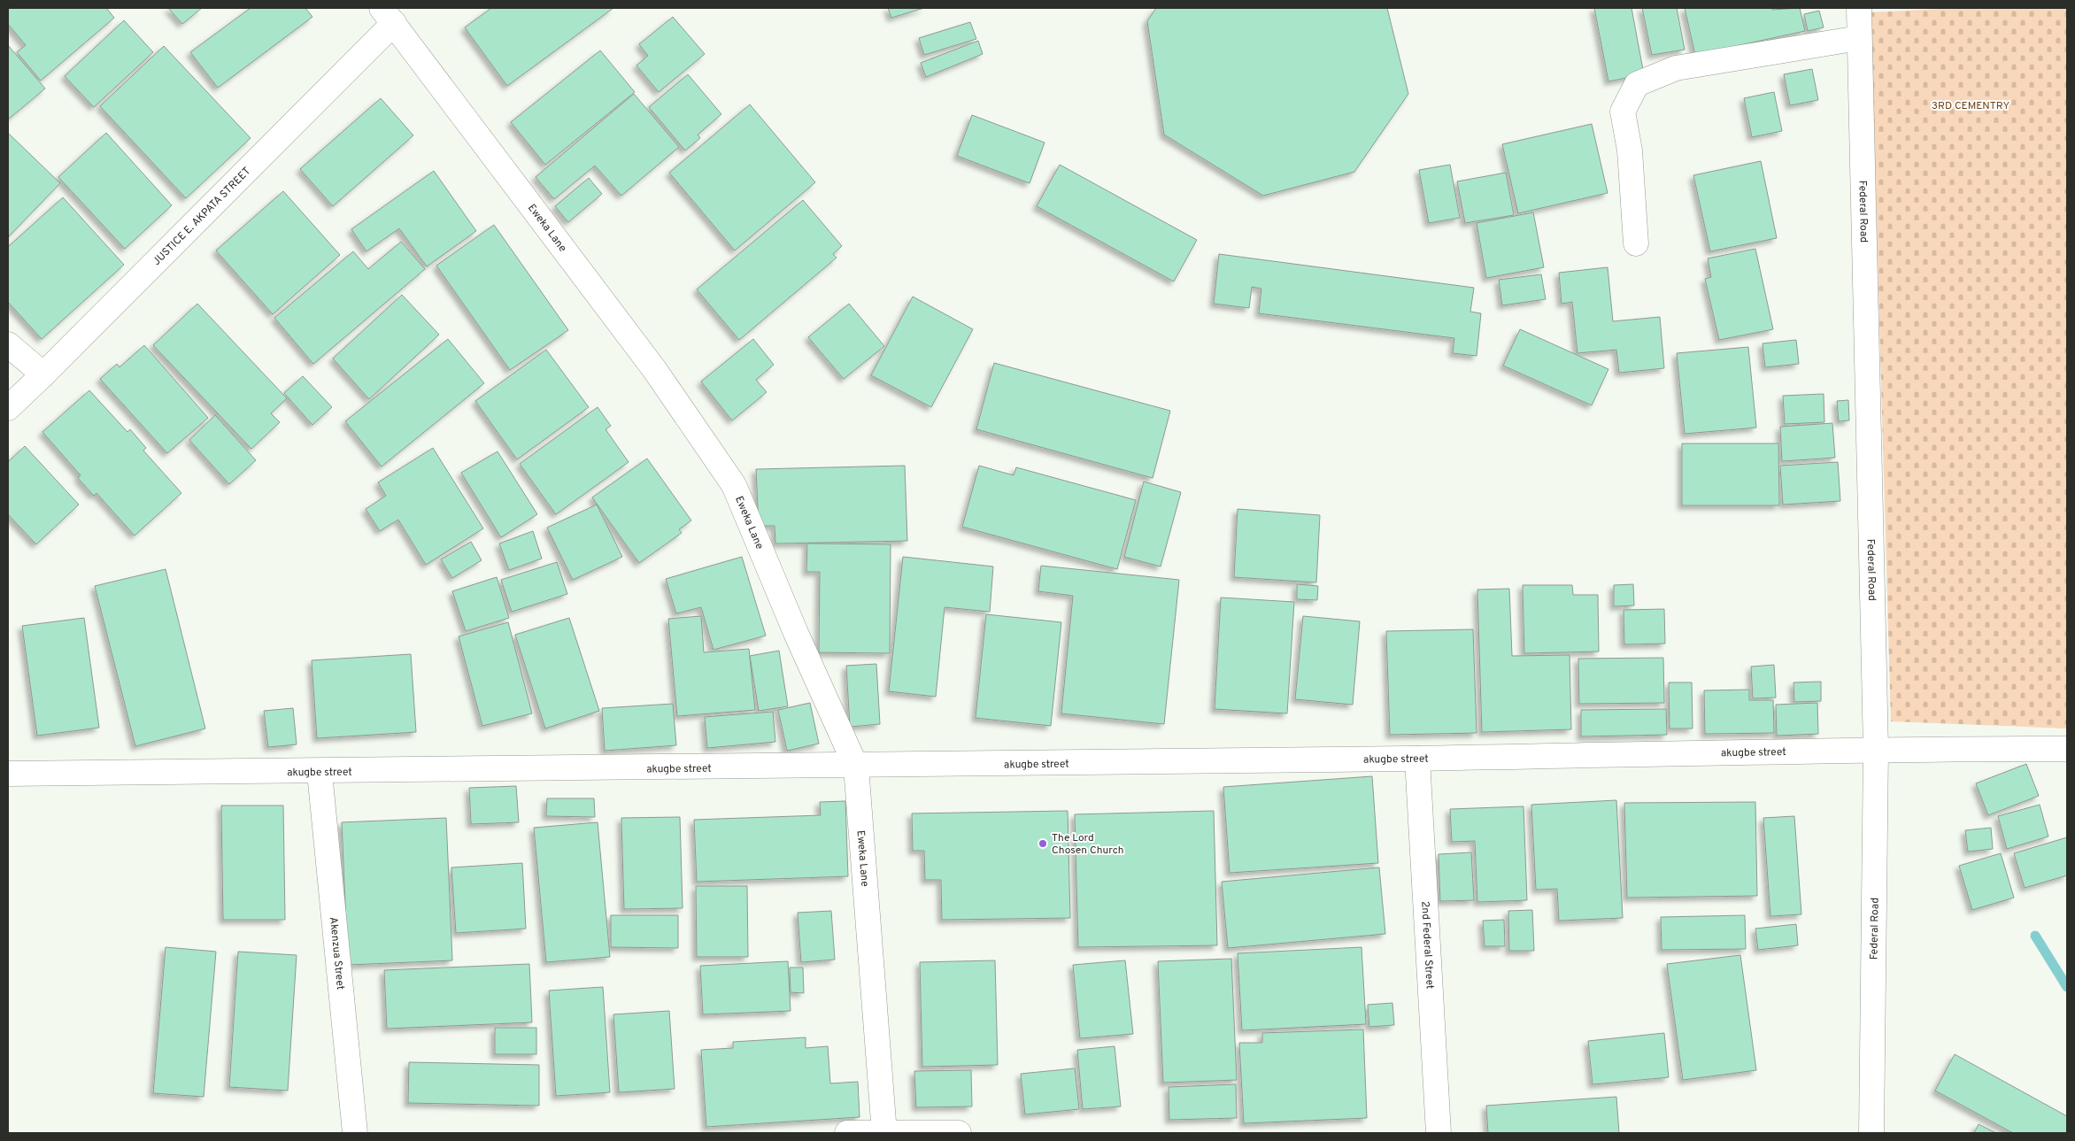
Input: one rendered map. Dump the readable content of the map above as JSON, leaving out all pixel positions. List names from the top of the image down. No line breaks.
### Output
{"streets":{"street":["Federal Road","JUSTICE E. AKPATA STREET","Eweka Lane","akugbe street","2nd Federal Street","Akenzua Street"]},"crossings":[["Federal Road","akugbe street"],["JUSTICE E. AKPATA STREET","Eweka Lane"],["Eweka Lane","akugbe street"],["akugbe street","2nd Federal Street"],["akugbe street","Akenzua Street"]],"parks":["3RD CEMENTRY"],"places":["The Lord Chosen Church"]}
